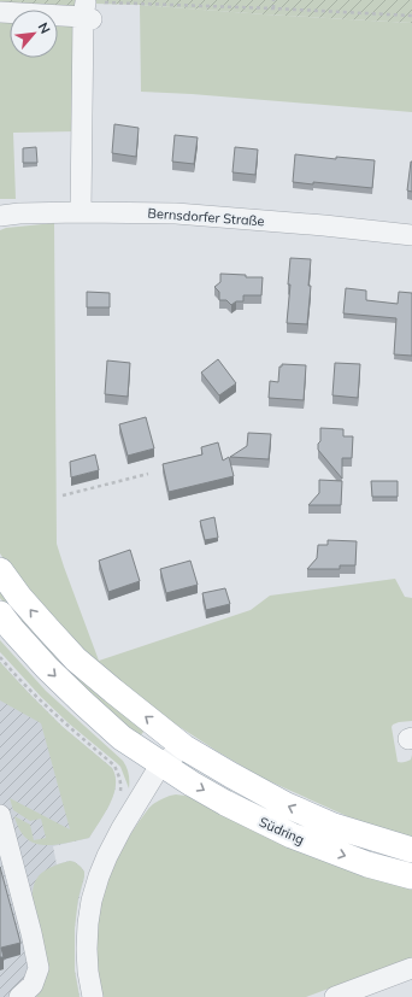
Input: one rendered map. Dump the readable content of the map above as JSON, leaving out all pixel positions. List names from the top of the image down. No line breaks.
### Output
{"streets":{"main road":["Südring"],"street":["Bernsdorfer Straße"]},"north":"top right"}
